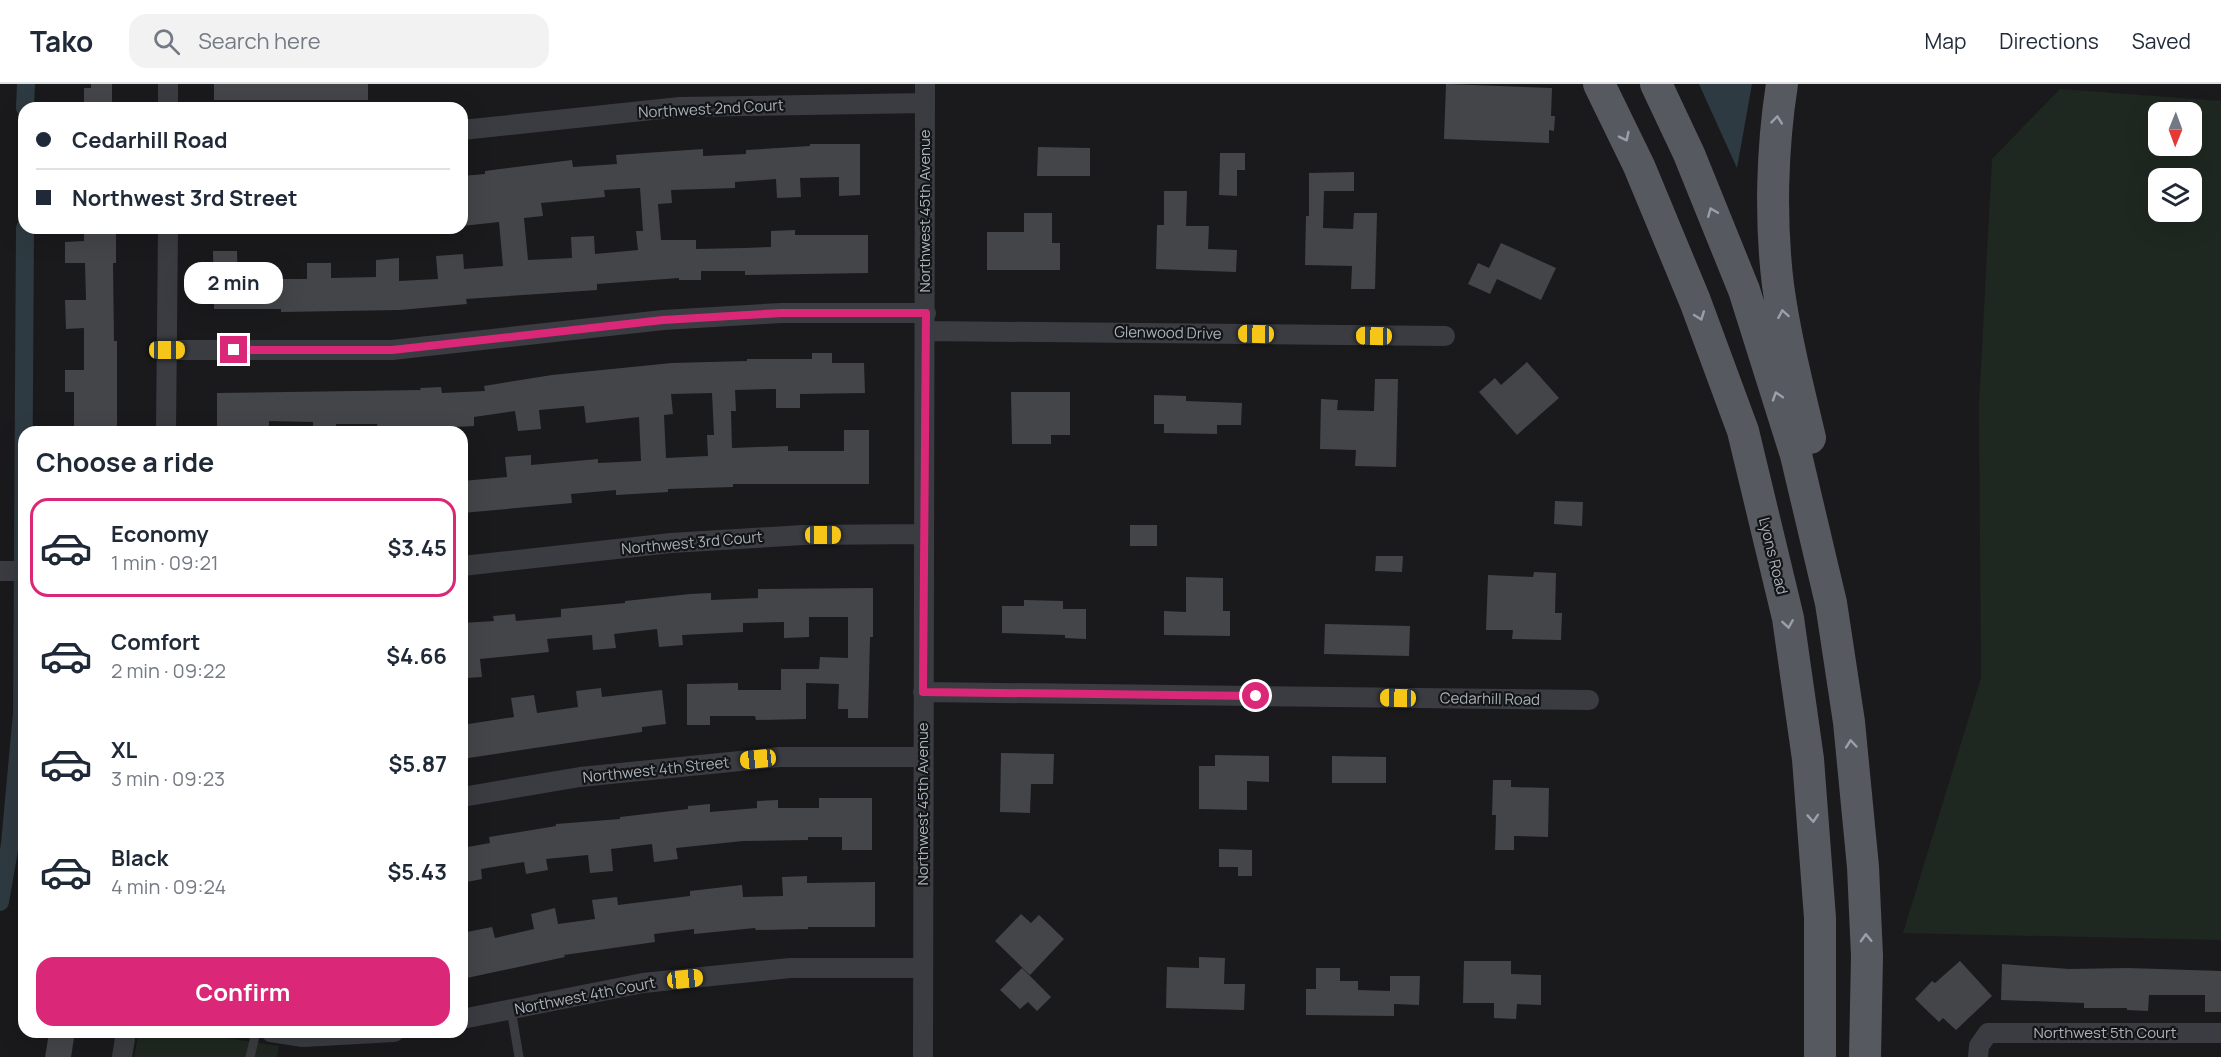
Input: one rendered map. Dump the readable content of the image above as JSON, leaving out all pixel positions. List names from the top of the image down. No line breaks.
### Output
{"streets":{"main road":["Lyons Road"],"street":["Northwest 2nd Court","Northwest 45th Avenue","Glenwood Drive","Northwest 3rd Court","Cedarhill Road","Northwest 4th Street","Northwest 4th Court","Northwest 5th Court"]},"crossings":[["Northwest 2nd Court","Northwest 45th Avenue"],["Northwest 45th Avenue","Glenwood Drive"],["Northwest 45th Avenue","Northwest 3rd Court"],["Northwest 45th Avenue","Cedarhill Road"],["Northwest 45th Avenue","Northwest 4th Street"],["Northwest 45th Avenue","Northwest 4th Court"]],"north":"bottom","page":{"header":"Tako","search":"Search here","nav":["Map","Directions","Saved"],"banner":["Cedarhill Road","Northwest 3rd Street"],"bubble":"2 min","heading":"Choose a ride","list":[{"name":"Economy","note":"1 min · 09:21","value":"$3.45"},{"name":"Comfort","note":"2 min · 09:22","value":"$4.66"},{"name":"XL","note":"3 min · 09:23","value":"$5.87"},{"name":"Black","note":"4 min · 09:24","value":"$5.43"}],"buttons":"Confirm"}}
